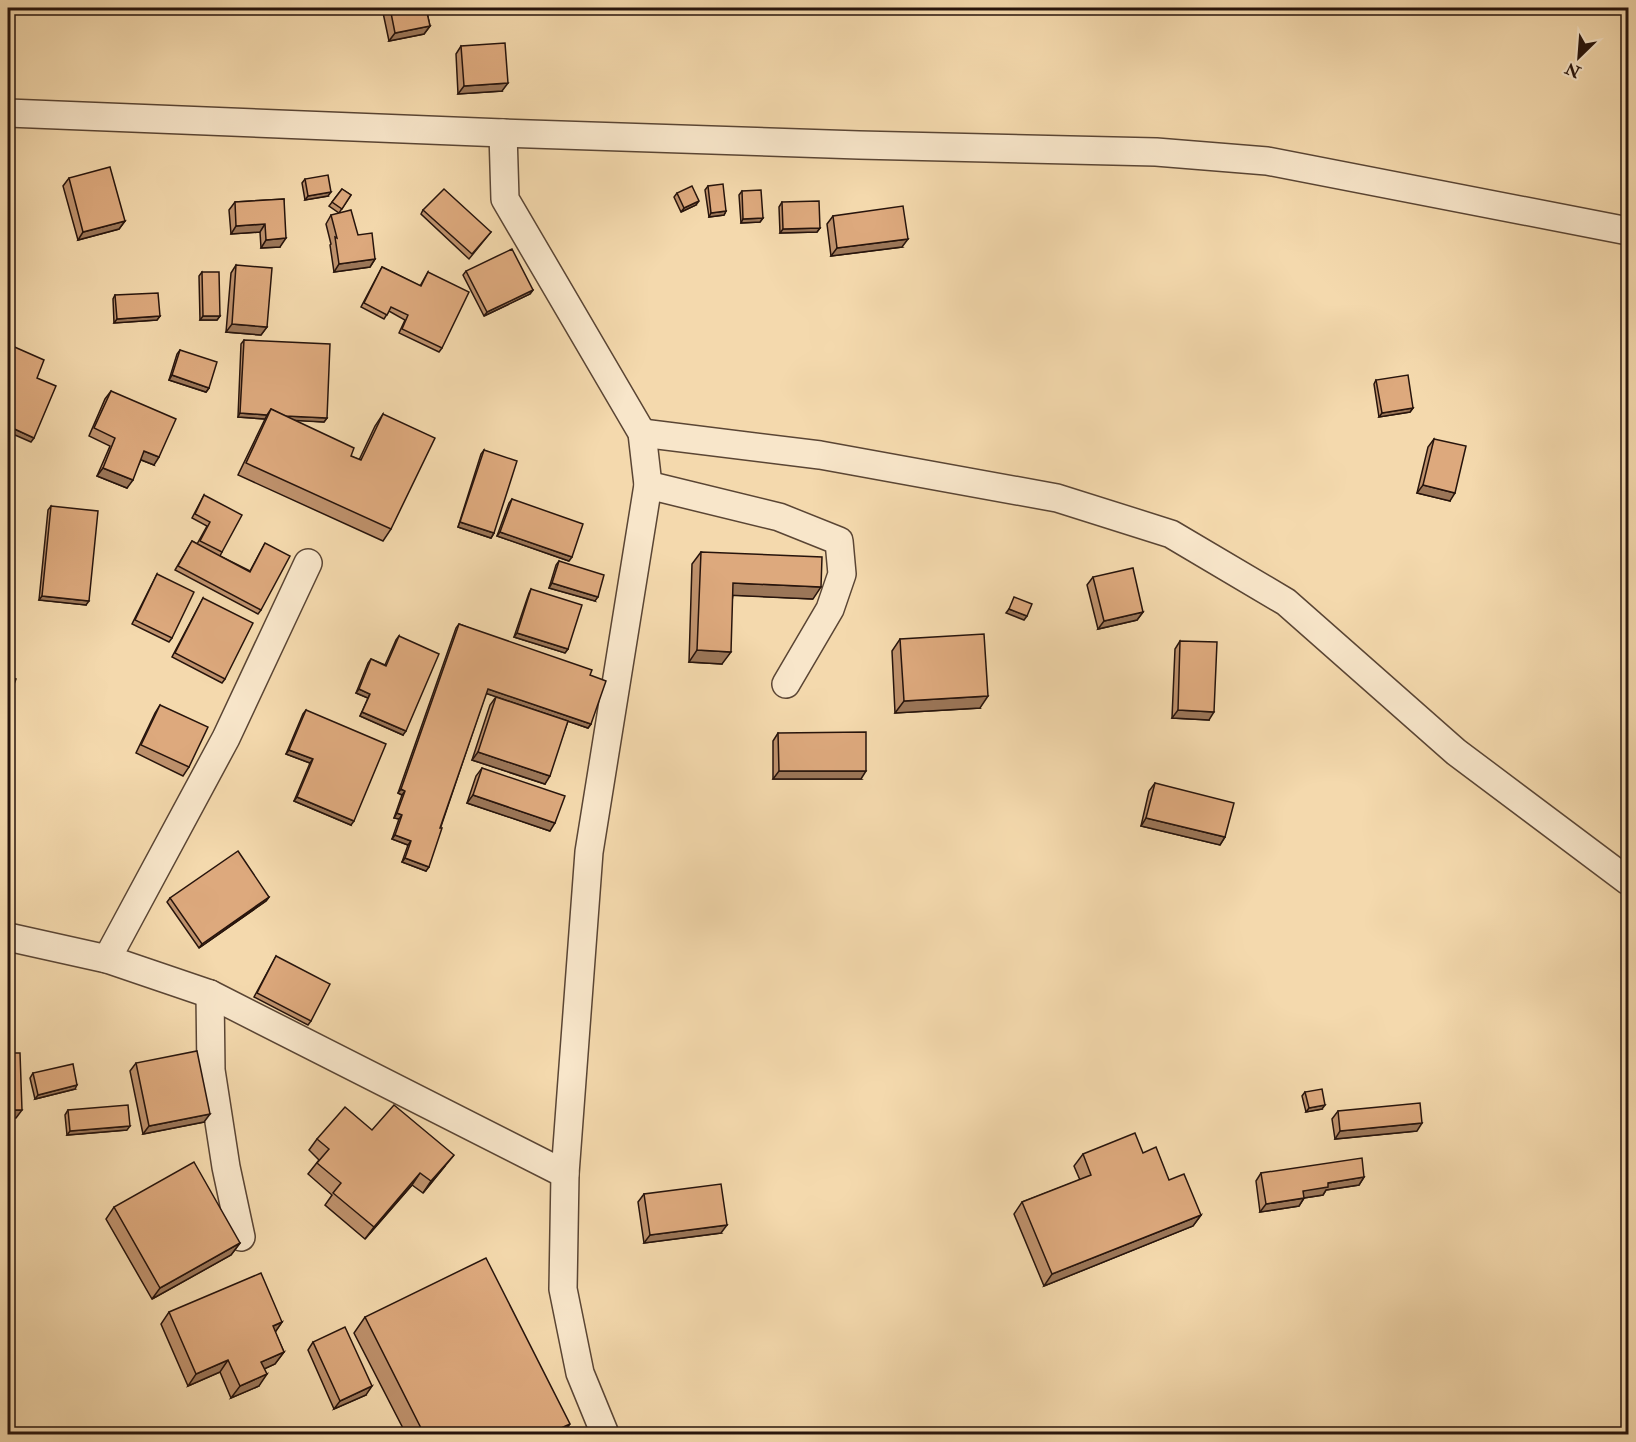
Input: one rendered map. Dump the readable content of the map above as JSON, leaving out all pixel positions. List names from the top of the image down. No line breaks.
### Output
{"north":"bottom left"}
